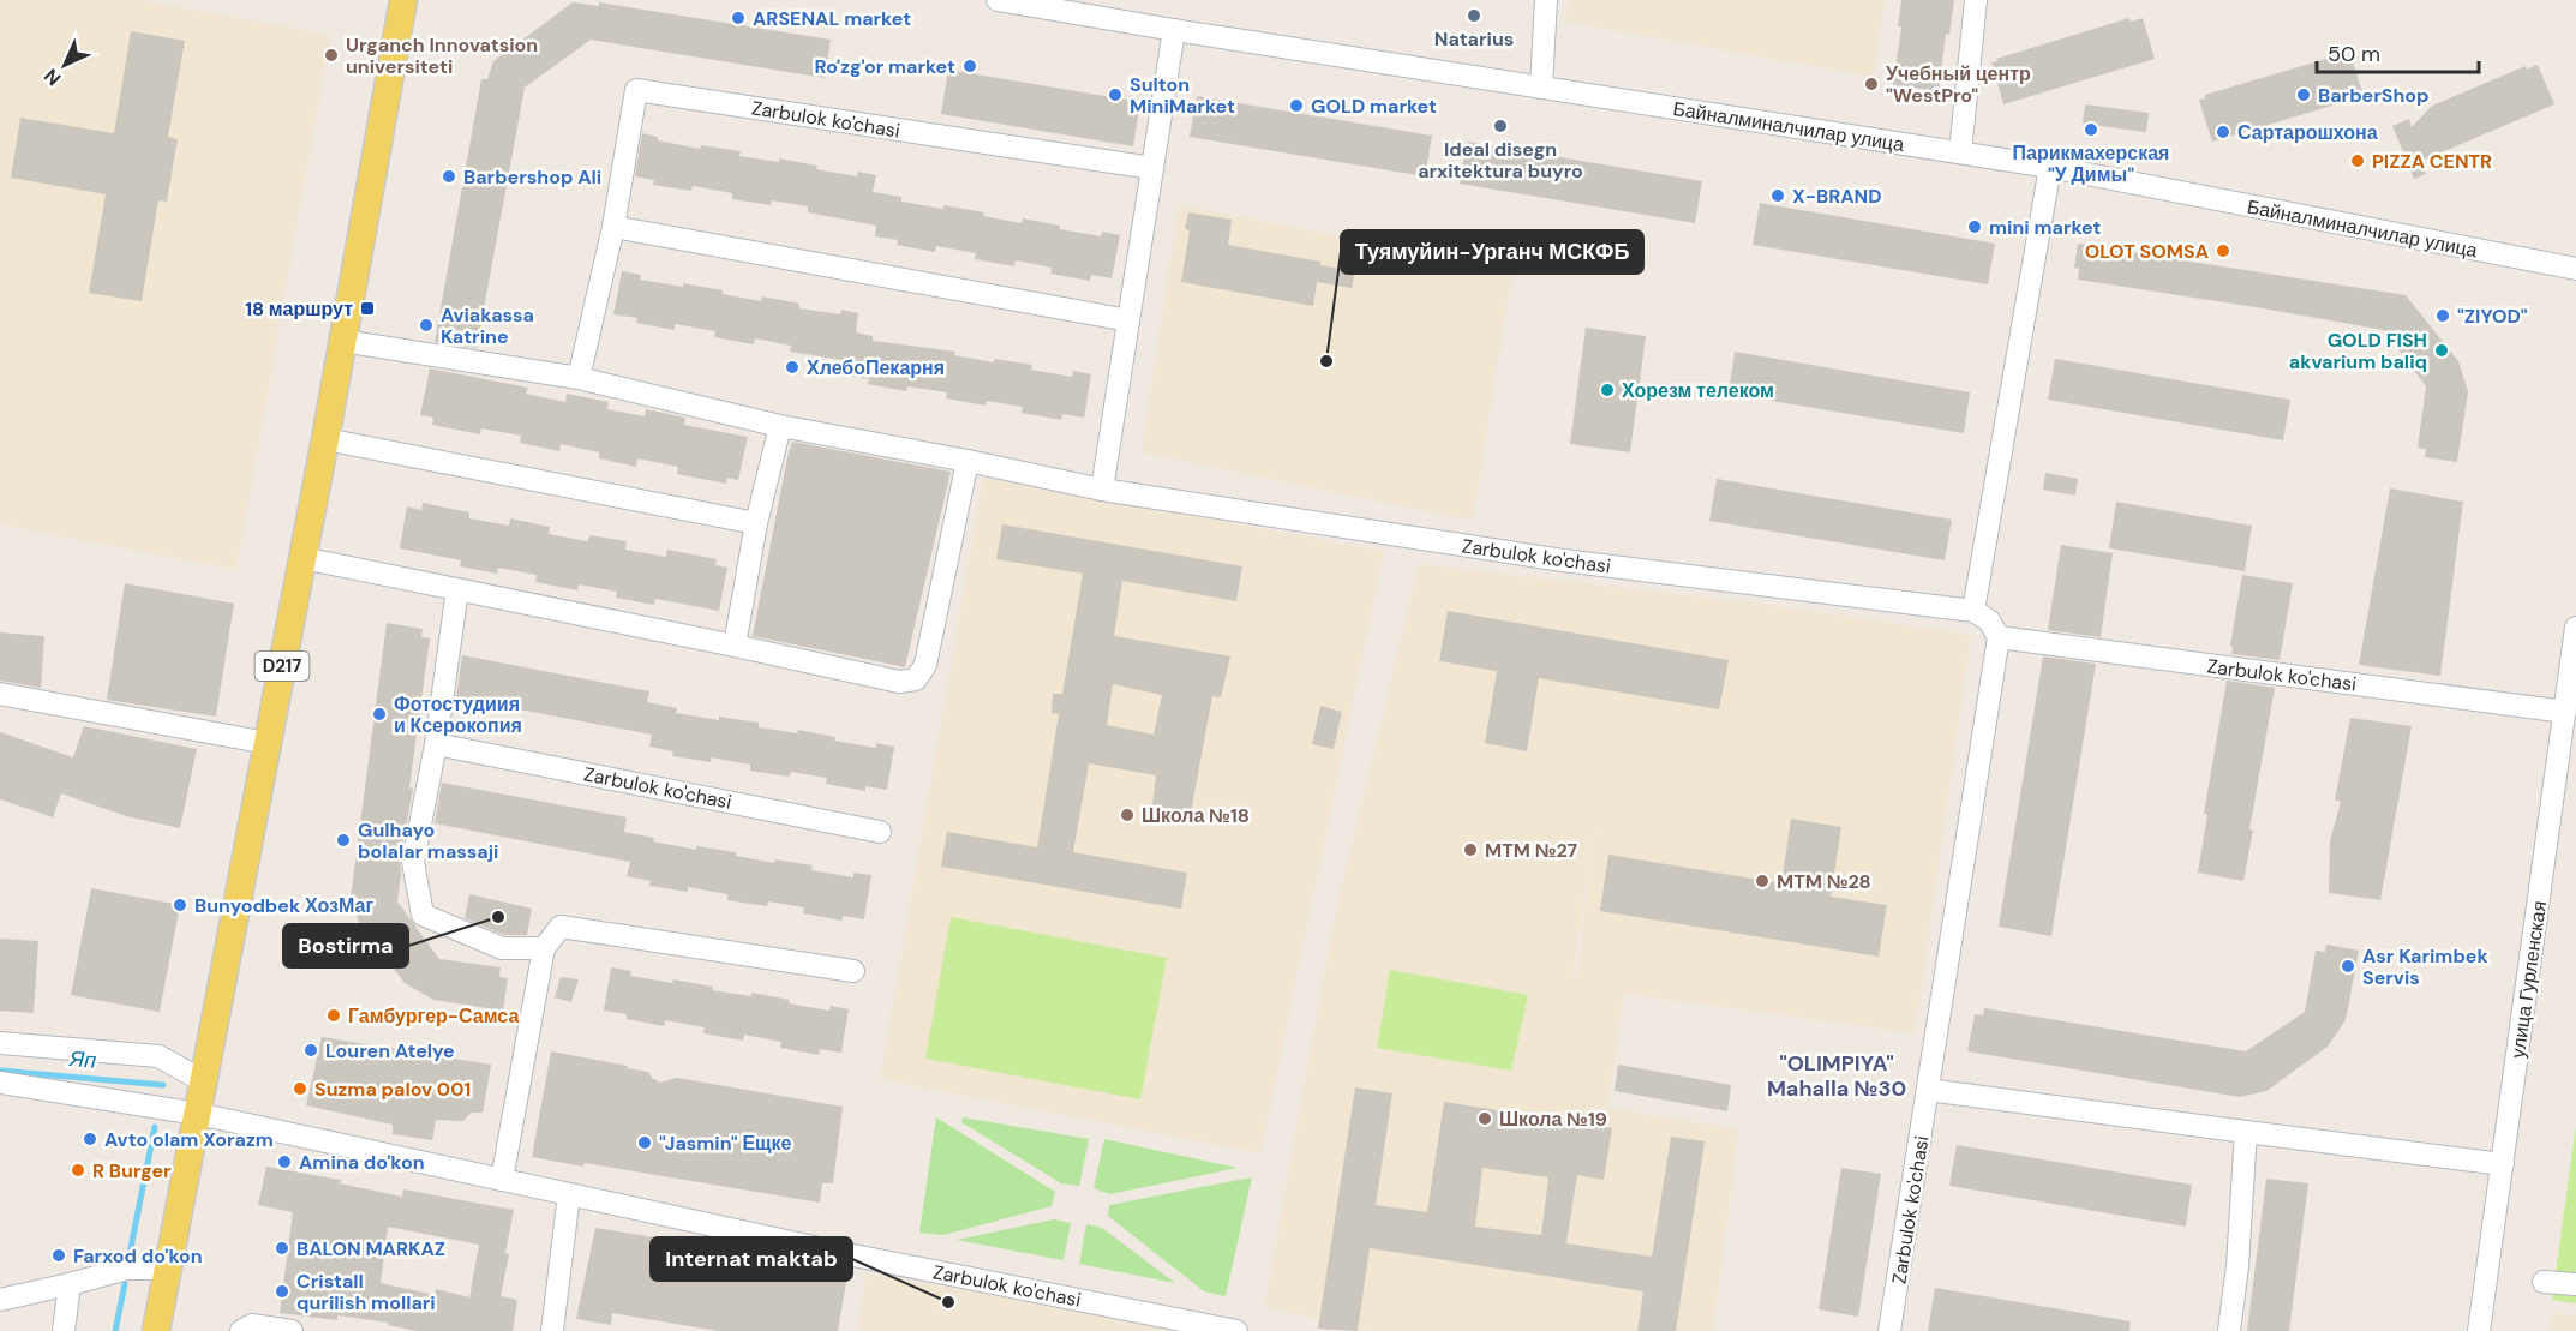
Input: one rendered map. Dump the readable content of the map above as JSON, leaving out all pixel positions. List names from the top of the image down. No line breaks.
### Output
{"streets":{"main road":["D217"],"street":["Zarbulok ko'chasi","Байналминалчилар улица","улица Гурленская"]},"crossings":[["Zarbulok ko'chasi","D217"],["Zarbulok ko'chasi","улица Гурленская"]],"districts":["\"OLIMPIYA\" Mahalla №30"],"water":["Яп"],"places":{"other":["Natarius","ARSENAL market","Urganch Innovatsion universiteti","Ro'zg'or market","Учебный центр \"WestPro\"","Sulton MiniMarket","BarberShop","GOLD market","Ideal disegn arxitektura buyro","Парикмахерская \"У Димы\"","Сартарошхона","PIZZA CENTR","Barbershop Ali","X-BRAND","mini market","OLOT SOMSA","\"ZIYOD\"","Aviakassa Katrine","GOLD FISH akvarium baliq","Туямуйин-Урганч МСКФБ","ХлебоПекарня","Хорезм телеком","Фотостудиия и Ксерокопия","Школа №18","Gulhayo bolalar massaji","MTM №27","MTM №28","Bunyodbek ХозМаг","Bostirma","Asr Karimbek Servis","Гамбургер-Самса","Louren Atelye","Suzma palov 001","Школа №19","Avto olam Xorazm","\"Jasmin\" Ещке","Amina do'kon","R Burger","BALON MARKAZ","Farxod do'kon","Cristall qurilish mollari","Internat maktab"],"transit":["18 маршрут"]},"scale_bar":"50 m","north":"bottom left"}
